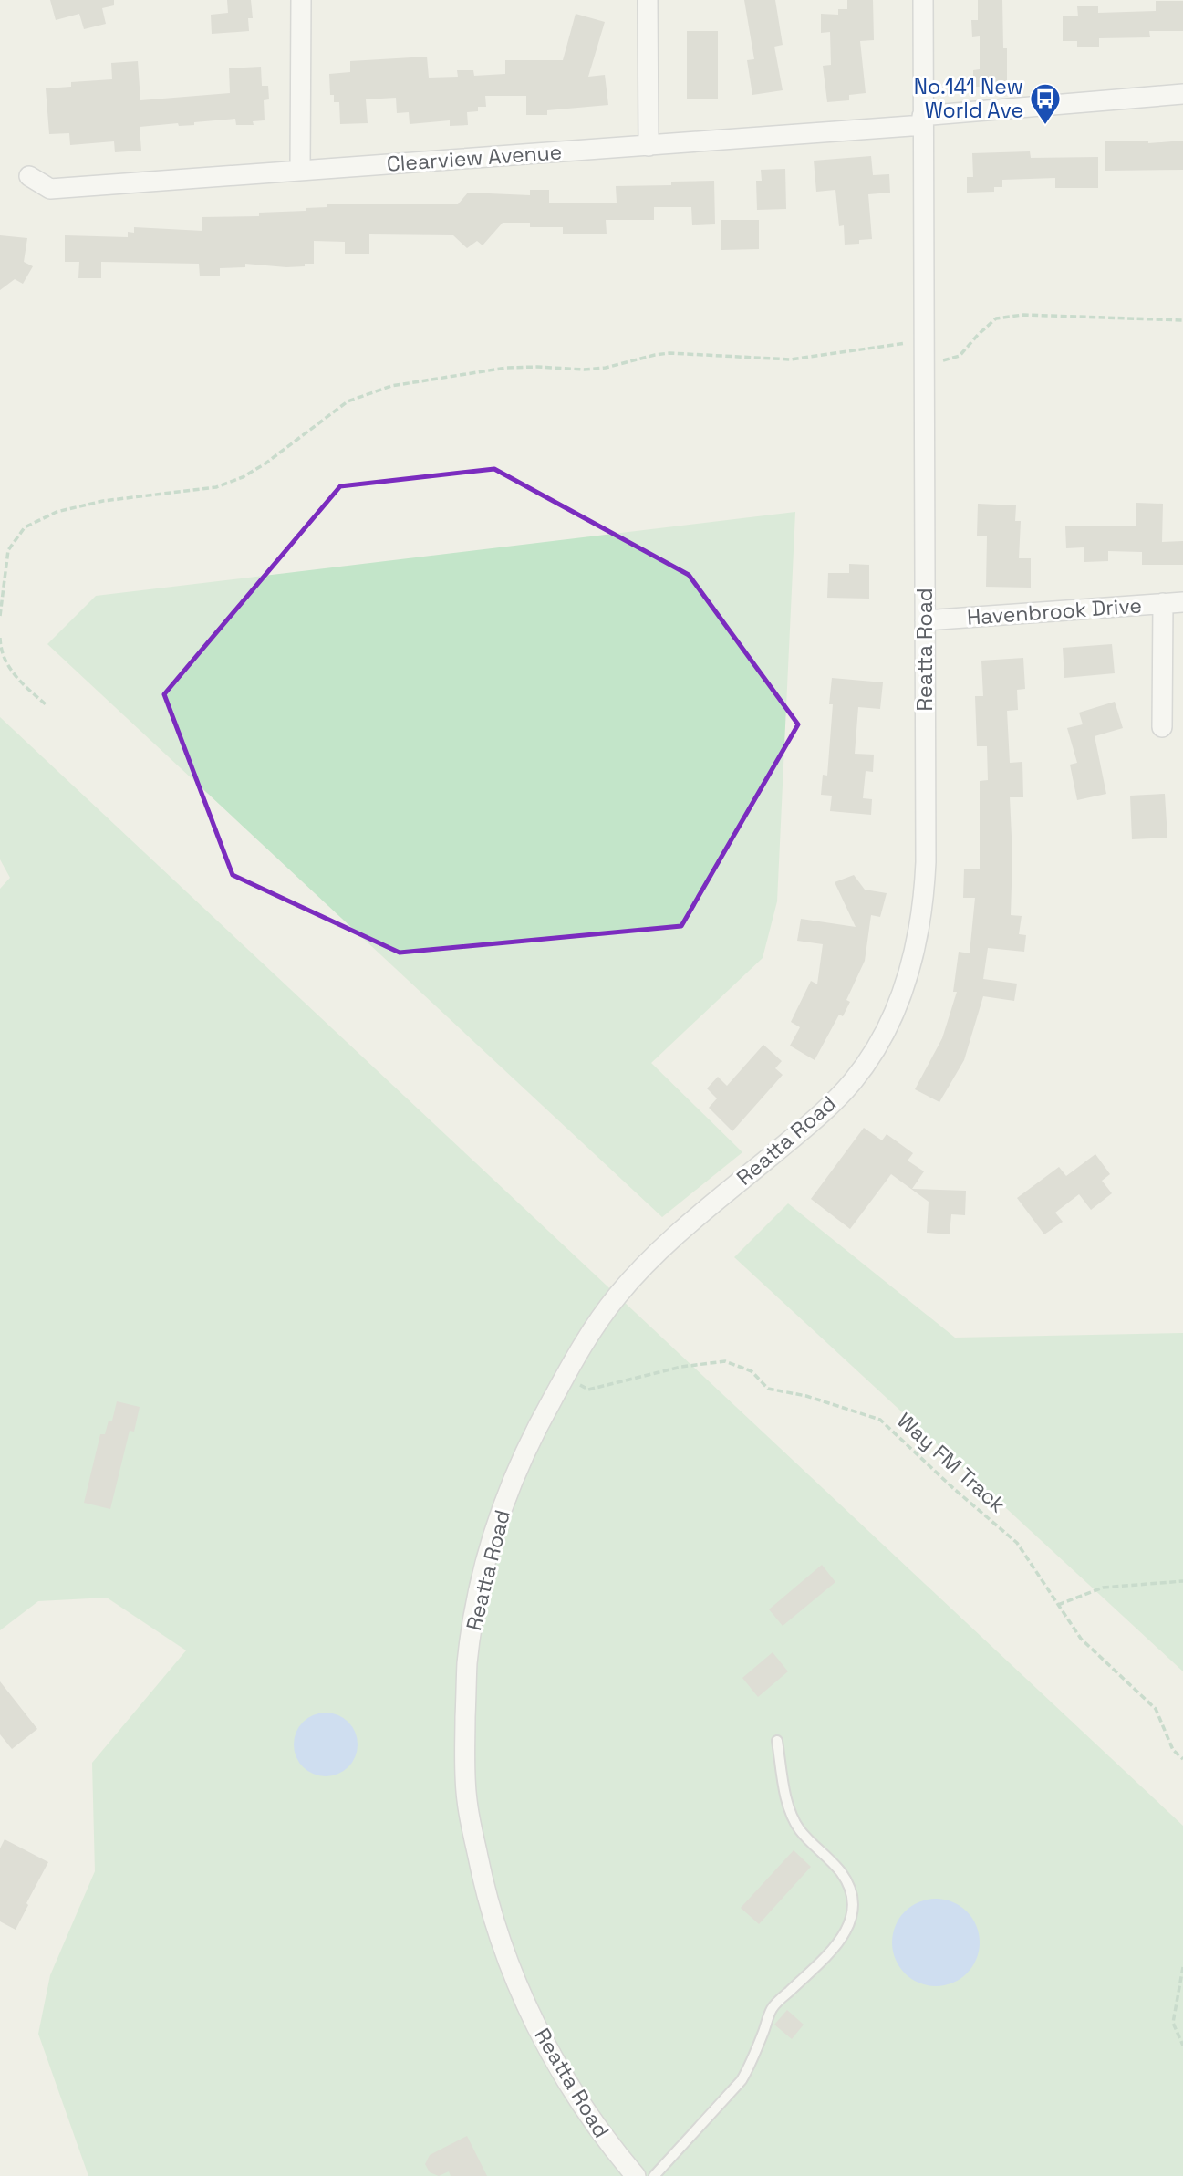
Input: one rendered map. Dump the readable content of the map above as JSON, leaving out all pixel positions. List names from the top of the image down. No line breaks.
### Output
{"streets":{"street":["Clearview Avenue","Havenbrook Drive","Reatta Road"],"path":["Way FM Track"]},"crossings":[["Clearview Avenue","Reatta Road"],["Havenbrook Drive","Reatta Road"],["Reatta Road","Way FM Track"]],"places":{"bus stop":["No.141 New World Ave"]}}
